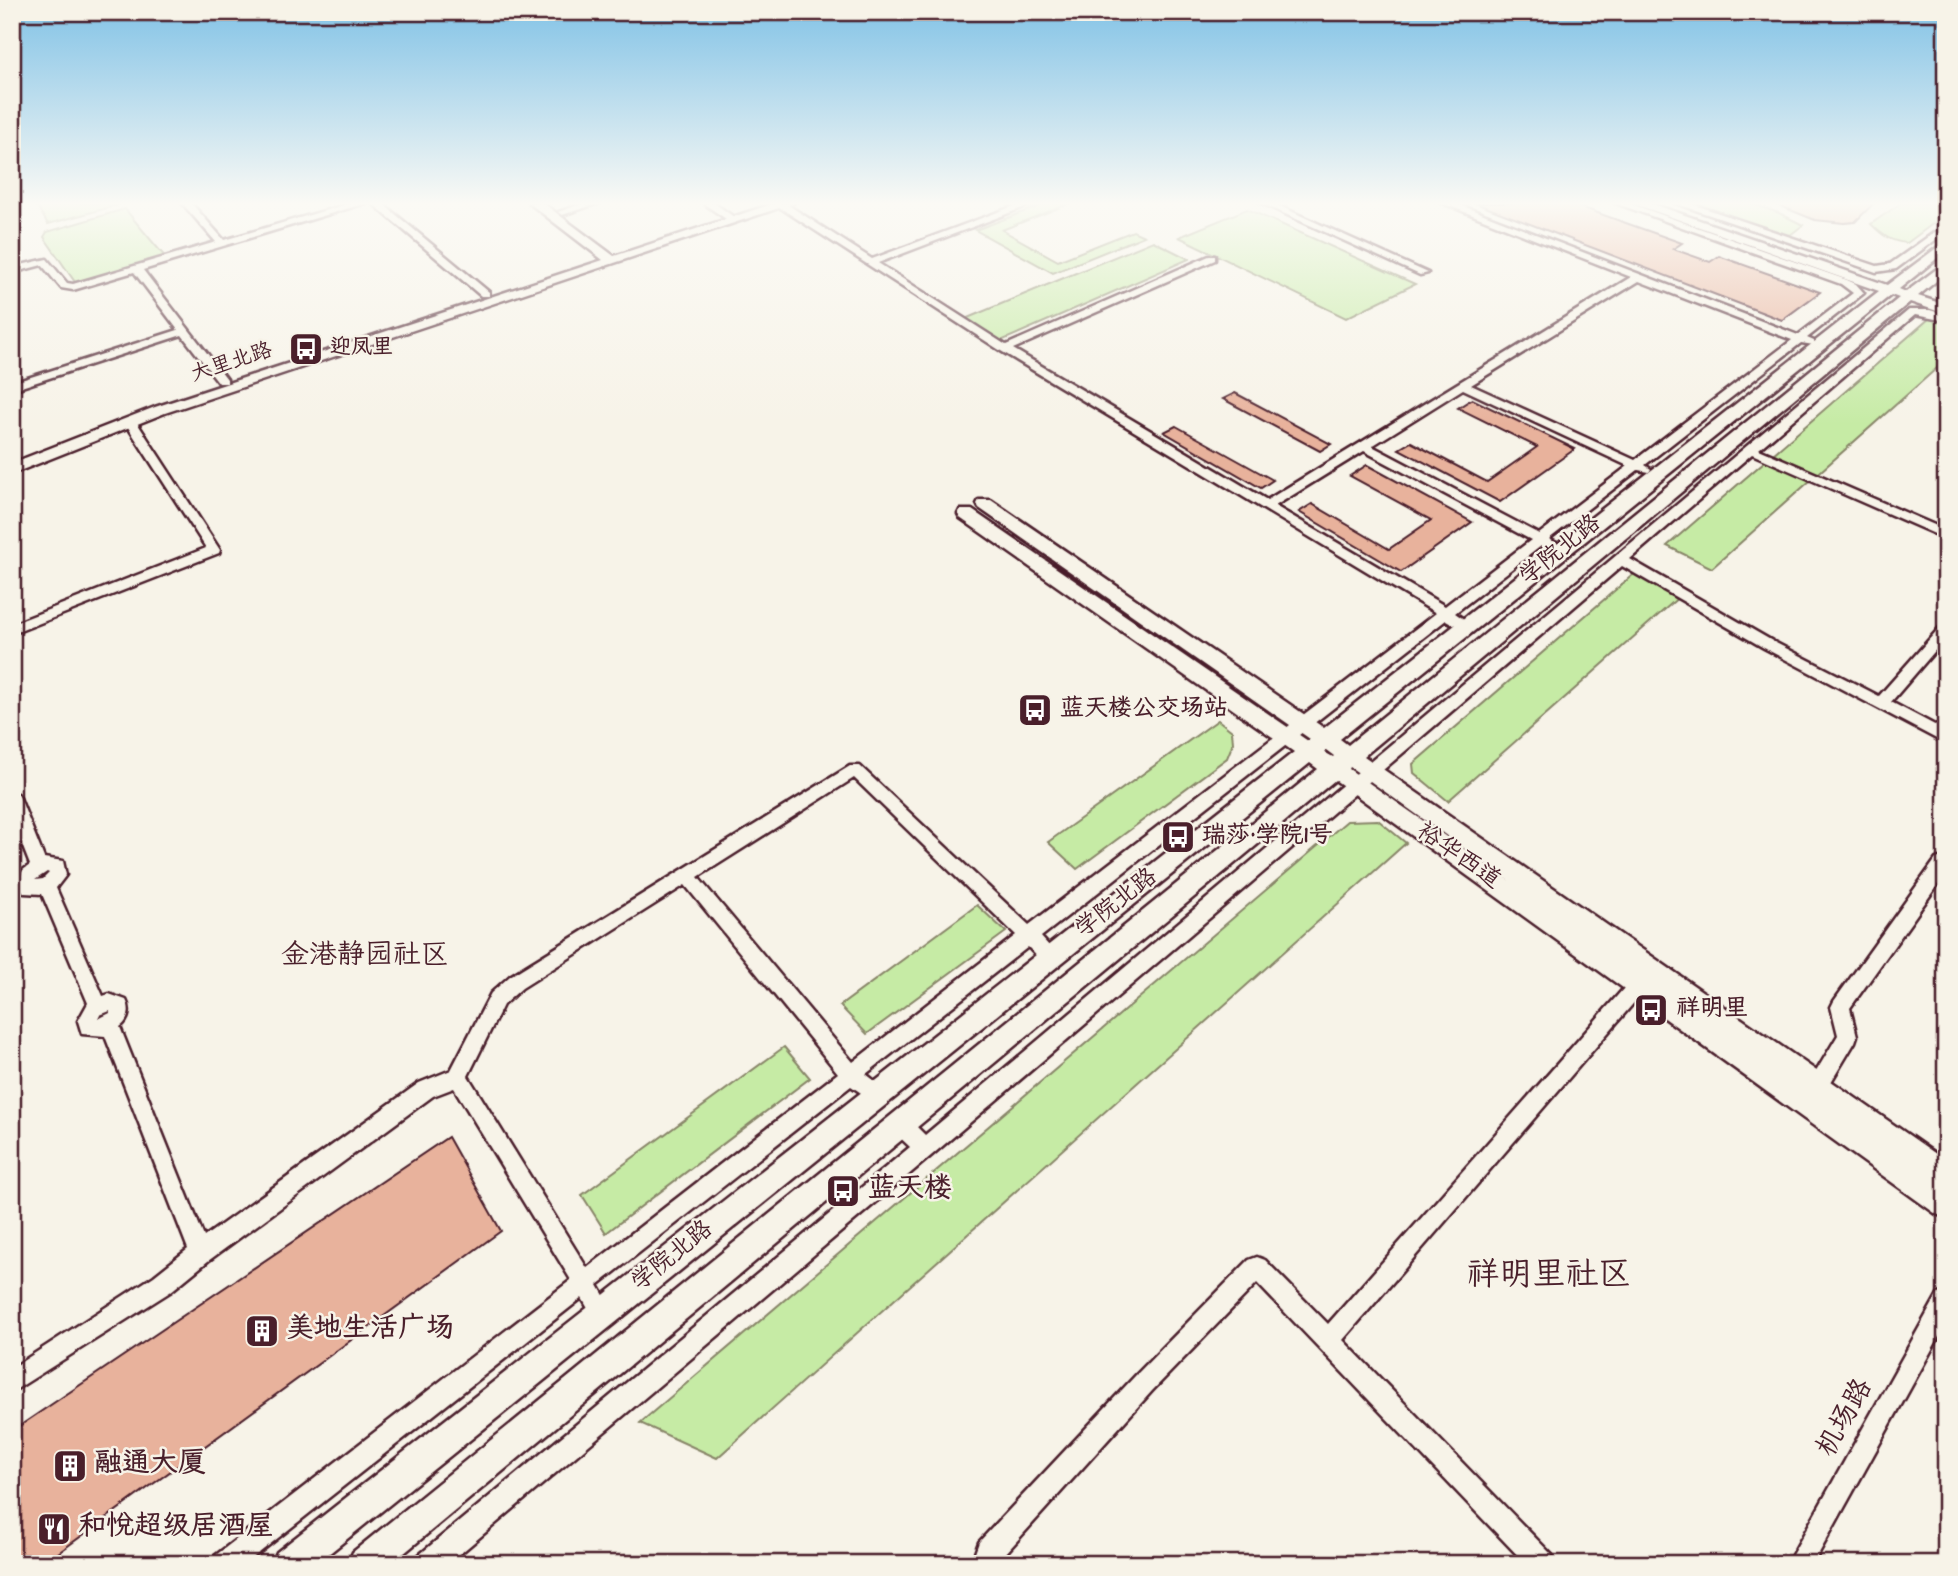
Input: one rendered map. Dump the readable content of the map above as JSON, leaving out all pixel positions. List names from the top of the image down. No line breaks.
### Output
{"streets":{"main road":["大里北路","学院北路","裕华西道"],"street":["机场路"]},"crossings":[["学院北路","裕华西道"]],"districts":["金港静园社区","祥明里社区"],"places":{"bus stop":["迎凤里","蓝天楼公交场站","瑞莎·学院1号","祥明里","蓝天楼"],"building":["美地生活广场","融通大厦"],"restaurant":["和悦超级居酒屋"]}}
